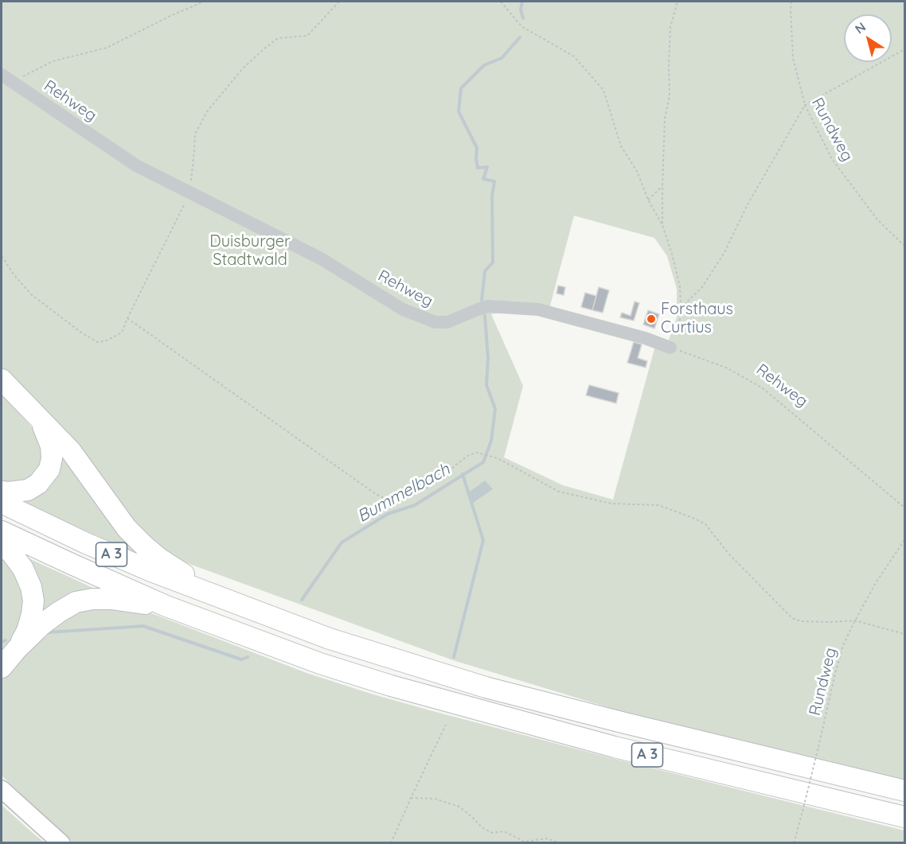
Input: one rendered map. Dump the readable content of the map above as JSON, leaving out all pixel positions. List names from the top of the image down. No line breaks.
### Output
{"streets":{"highway":["A 3"],"lane":["Rehweg"],"path":["Rundweg"]},"water":["Bummelbach"],"parks":["Duisburger Stadtwald"],"places":["Forsthaus Curtius"],"north":"top left"}
